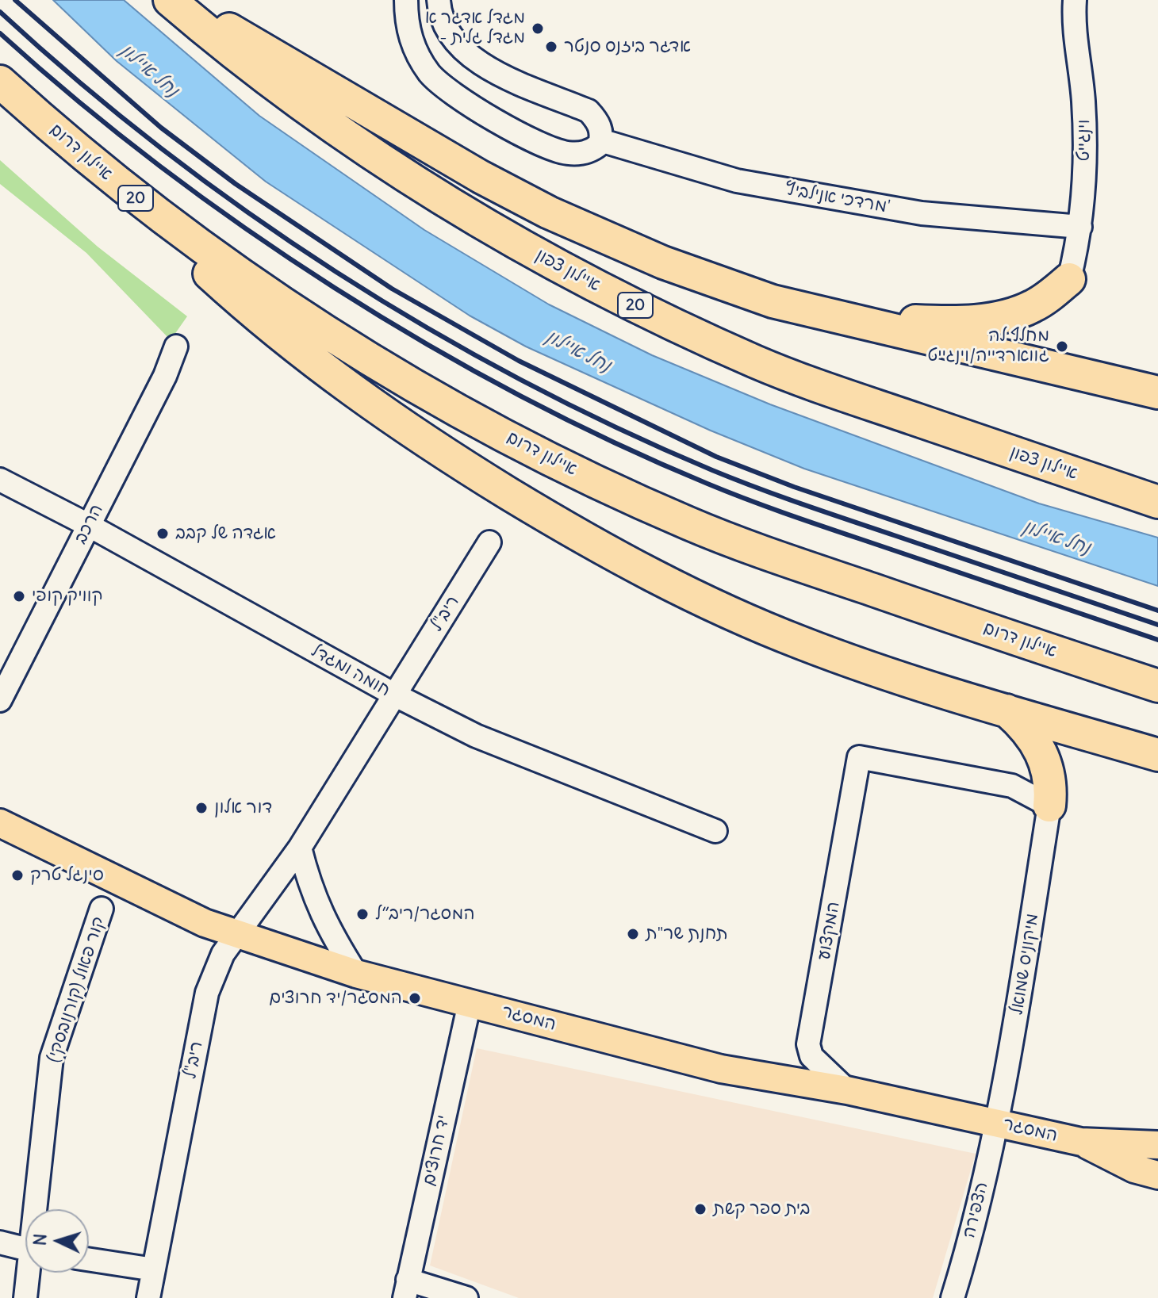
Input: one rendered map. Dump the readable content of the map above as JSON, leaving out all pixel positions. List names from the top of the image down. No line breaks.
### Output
{"streets":{"highway":["איילון דרום","20","איילון צפון"],"main road":["המסגר"],"street":["וינגייט","מרדכי אנילביץ'","הרכב","ריב\"ל","חומה ומגדל","המקצוע","מיקוניס שמואל","קור פאול (קורנובסקי)","יד חרוצים","הצפירה"]},"crossings":[["וינגייט","מרדכי אנילביץ'"],["הרכב","חומה ומגדל"],["ריב\"ל","חומה ומגדל"],["ריב\"ל","המסגר"],["המקצוע","מיקוניס שמואל"],["המקצוע","המסגר"],["מיקוניס שמואל","המסגר"],["מיקוניס שמואל","הצפירה"],["המסגר","יד חרוצים"],["המסגר","הצפירה"]],"water":["נחל איילון"],"places":["מגדל אדגר א - מגדל גלית","אדגר ביזנס סנטר","מחלף לה גווארדייה/וינגייט","אגדה של קבב","קוויק קופי","דור אלון","סינגל טרק","המסגר/ריב״ל","תחנת שר\"ת","המסגר/יד חרוצים","בית ספר קשת"],"north":"left"}
